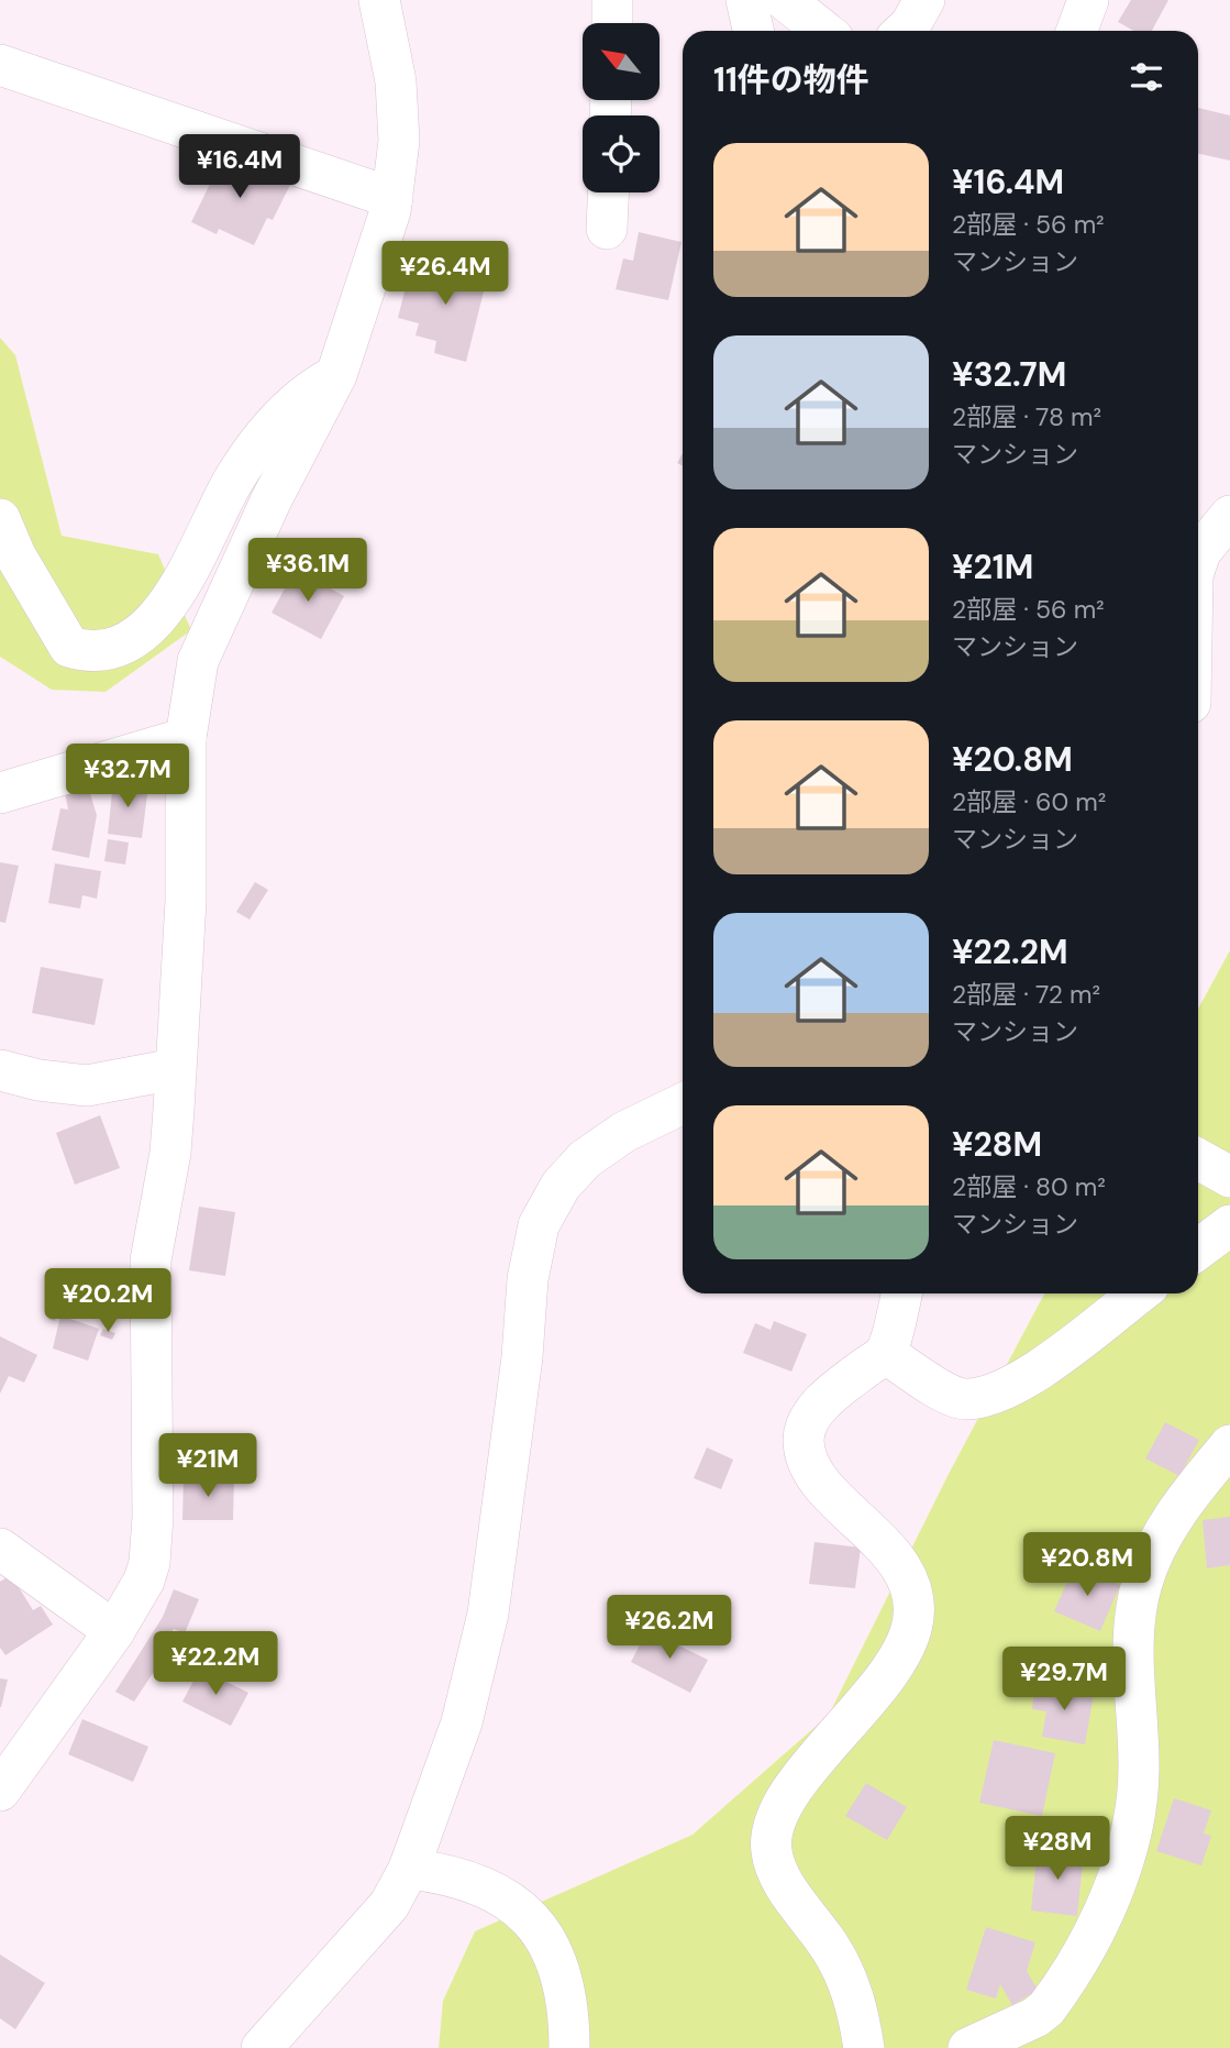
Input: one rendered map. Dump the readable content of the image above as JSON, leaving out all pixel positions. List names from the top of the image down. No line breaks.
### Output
{"north":"top left","page":{"heading":"11件の物件","list":[{"name":"¥16.4M","note":"2部屋 · 56 m² · マンション"},{"name":"¥32.7M","note":"2部屋 · 78 m² · マンション"},{"name":"¥21M","note":"2部屋 · 56 m² · マンション"},{"name":"¥20.8M","note":"2部屋 · 60 m² · マンション"},{"name":"¥22.2M","note":"2部屋 · 72 m² · マンション"},{"name":"¥28M","note":"2部屋 · 80 m² · マンション"}],"price":["¥16.4M","¥26.4M","¥36.1M","¥32.7M","¥20.2M","¥21M","¥20.8M","¥26.2M","¥22.2M","¥29.7M","¥28M"]}}
